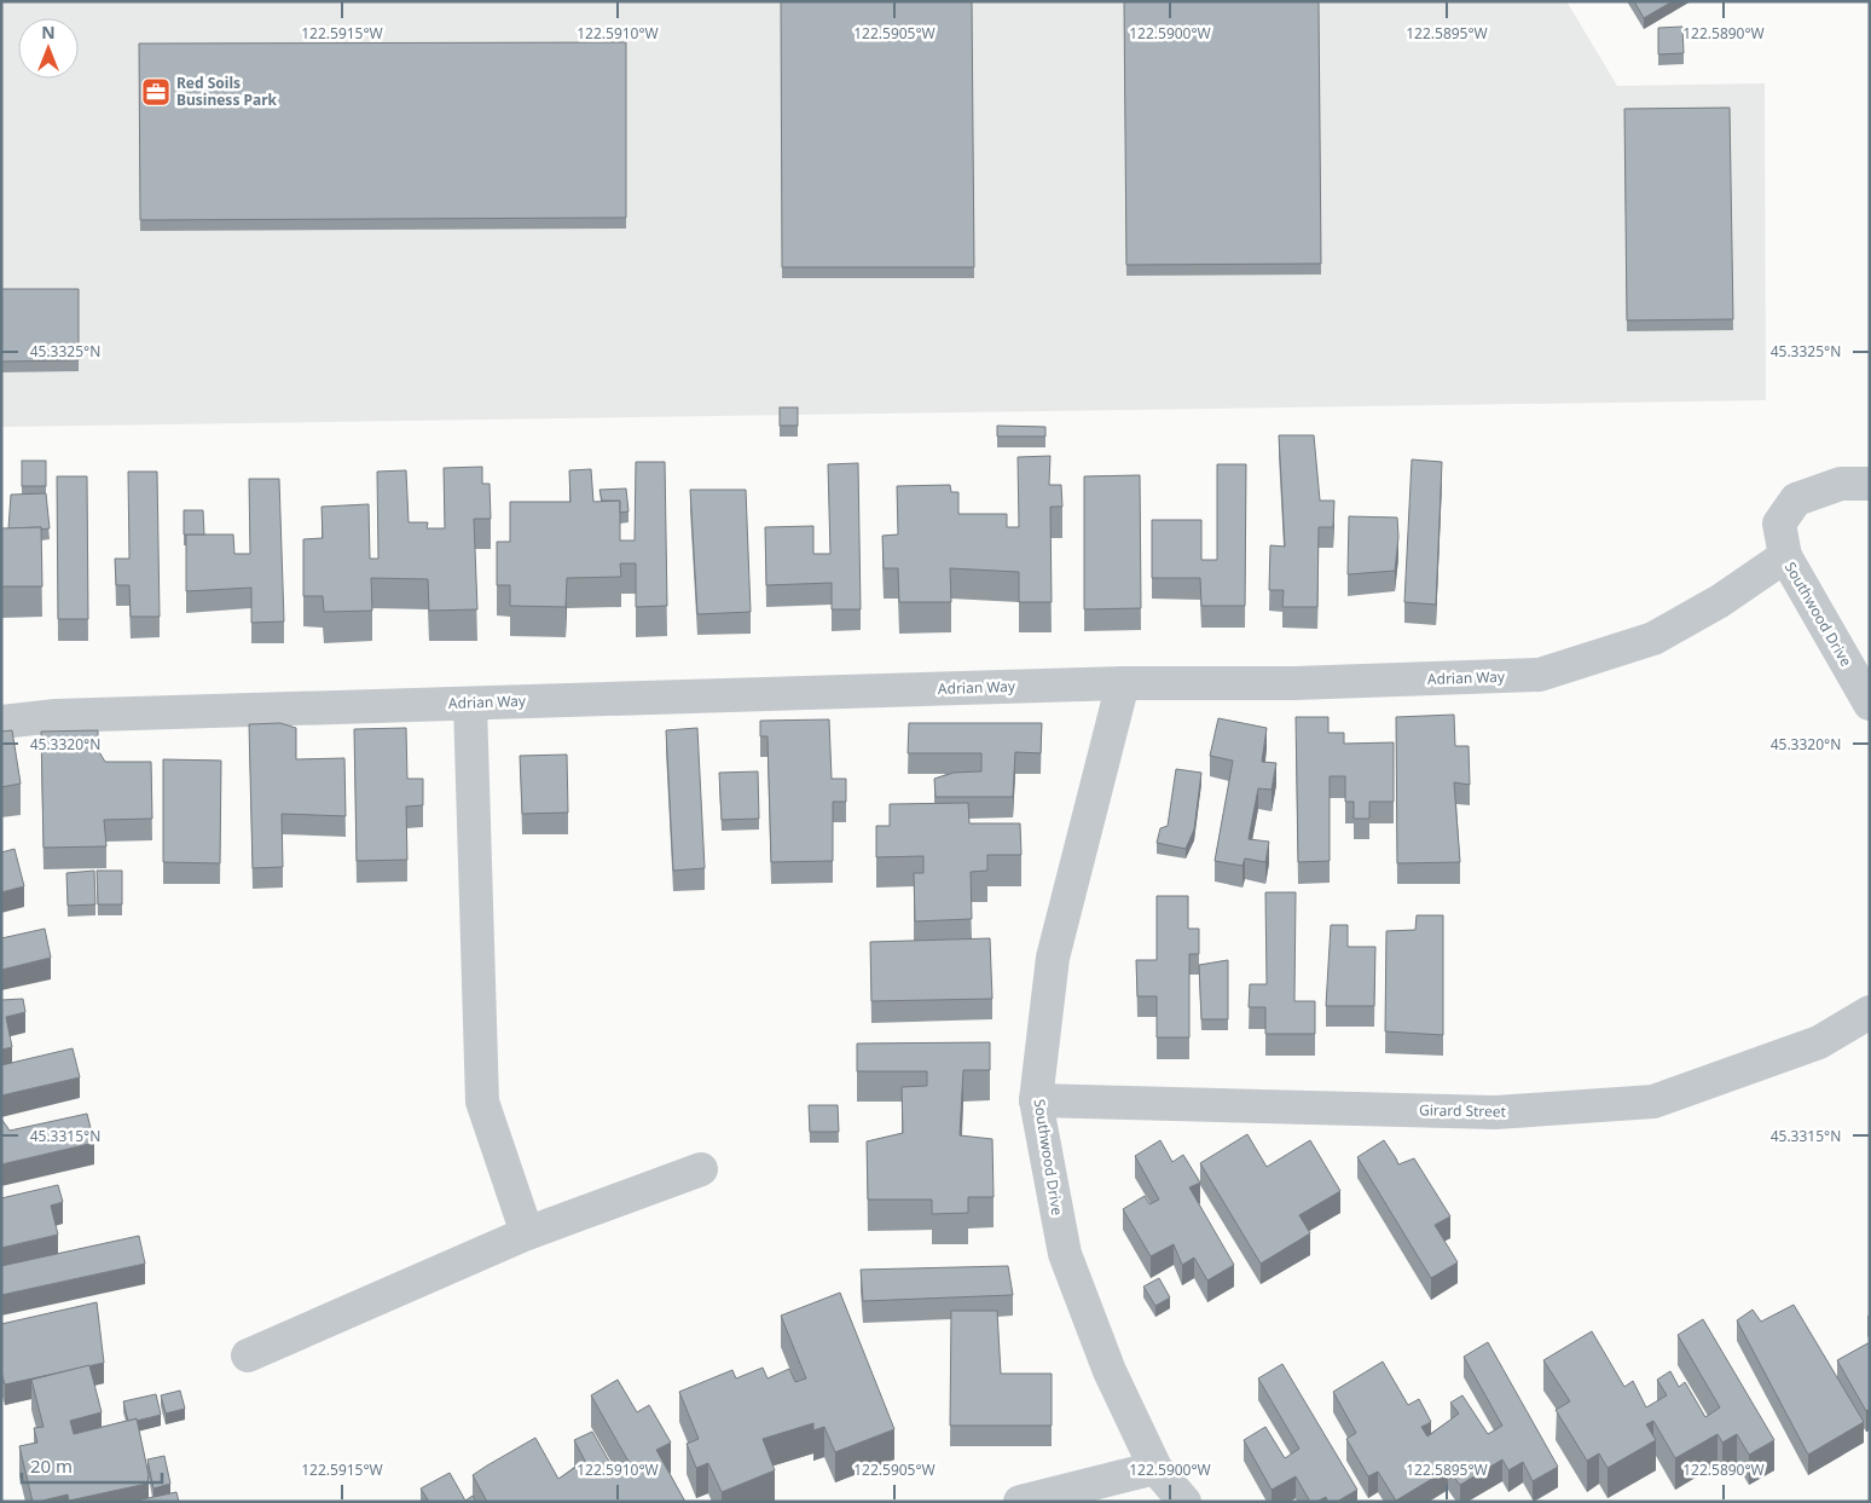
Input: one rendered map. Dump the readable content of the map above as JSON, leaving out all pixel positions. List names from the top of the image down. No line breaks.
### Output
{"streets":{"street":["Southwood Drive","Adrian Way","Girard Street"]},"crossings":[["Southwood Drive","Adrian Way"],["Southwood Drive","Girard Street"]],"places":{"office":["Red Soils Business Park"]},"scale_bar":"20 m","north":"top","coordinates":["122.5915°W","122.5910°W","122.5905°W","122.5900°W","122.5895°W","122.5890°W","45.3325°N","45.3320°N","45.3315°N"]}
